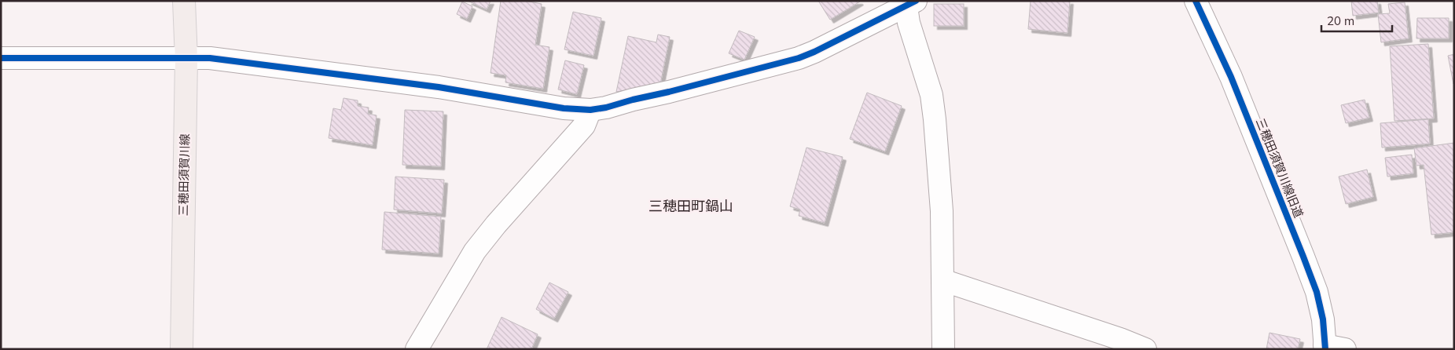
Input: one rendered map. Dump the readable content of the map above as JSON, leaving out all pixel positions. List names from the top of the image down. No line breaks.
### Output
{"streets":{"main road":["三穂田須賀川線"],"street":["三穂田須賀川線旧道"]},"districts":["三穂田町鍋山"],"scale_bar":"20 m"}
